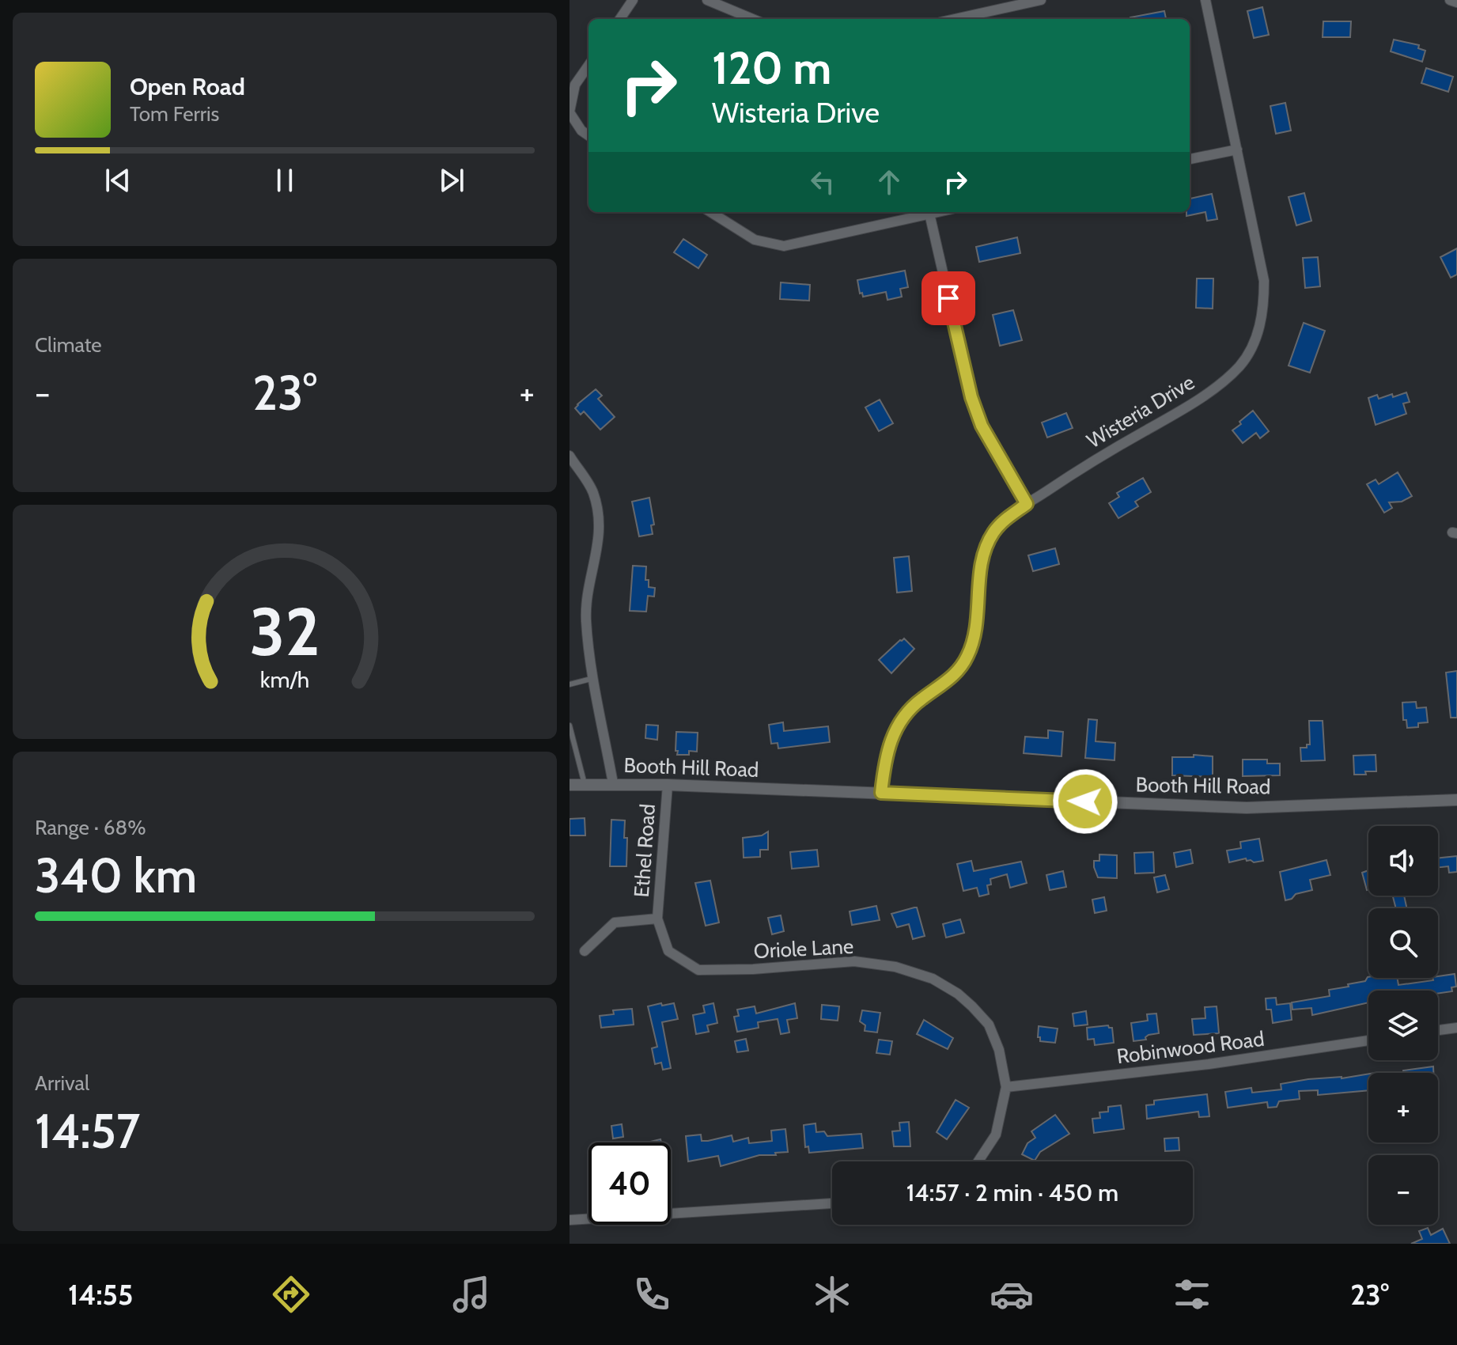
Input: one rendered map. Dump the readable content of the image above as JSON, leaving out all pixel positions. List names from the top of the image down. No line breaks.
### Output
{"streets":{"street":["Wisteria Drive","Booth Hill Road","Ethel Road","Oriole Lane","Robinwood Road"]},"crossings":[["Wisteria Drive","Booth Hill Road"],["Booth Hill Road","Ethel Road"],["Ethel Road","Oriole Lane"],["Oriole Lane","Robinwood Road"]],"page":{"turn":["120 m","Wisteria Drive"],"song":["Open Road","Tom Ferris"],"tile":["Climate",["Range · 68%","340 km"],["Arrival","14:57"]],"heat":["−","23°","+"],"map_buttons":["+","−"],"limit":"40","trip":"14:57 · 2 min · 450 m","tabs":["14:55","23°"],"gauge":["32","km/h"]}}
